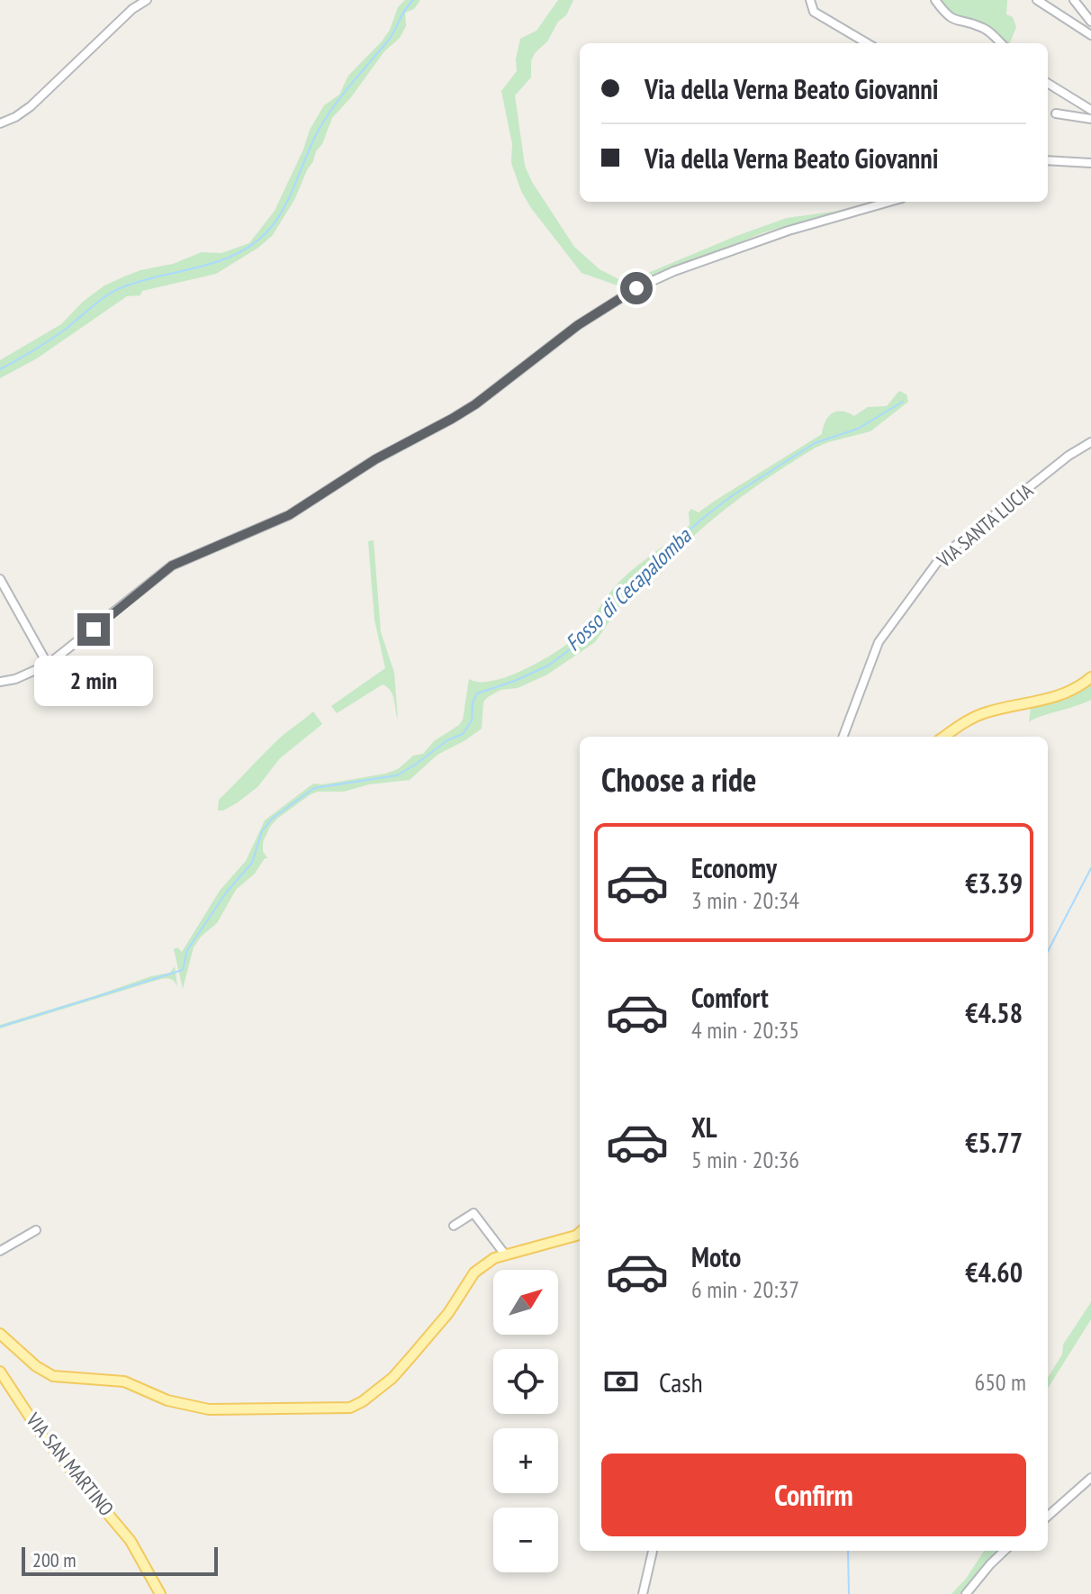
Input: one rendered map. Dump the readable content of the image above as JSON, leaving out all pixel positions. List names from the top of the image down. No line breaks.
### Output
{"streets":{"main road":["VIA SAN MARTINO"],"street":["VIA SANTA LUCIA"]},"water":["Fosso di Cecapalomba"],"scale_bar":"200 m","north":"top right","page":{"banner":["Via della Verna Beato Giovanni","Via della Verna Beato Giovanni"],"bubble":"2 min","heading":"Choose a ride","list":[{"name":"Economy","note":"3 min · 20:34","value":"€3.39"},{"name":"Comfort","note":"4 min · 20:35","value":"€4.58"},{"name":"XL","note":"5 min · 20:36","value":"€5.77"},{"name":"Moto","note":"6 min · 20:37","value":"€4.60"}],"map_buttons":["+","−"],"pay":["Cash","650 m"],"buttons":"Confirm","scale":"200 m"}}
